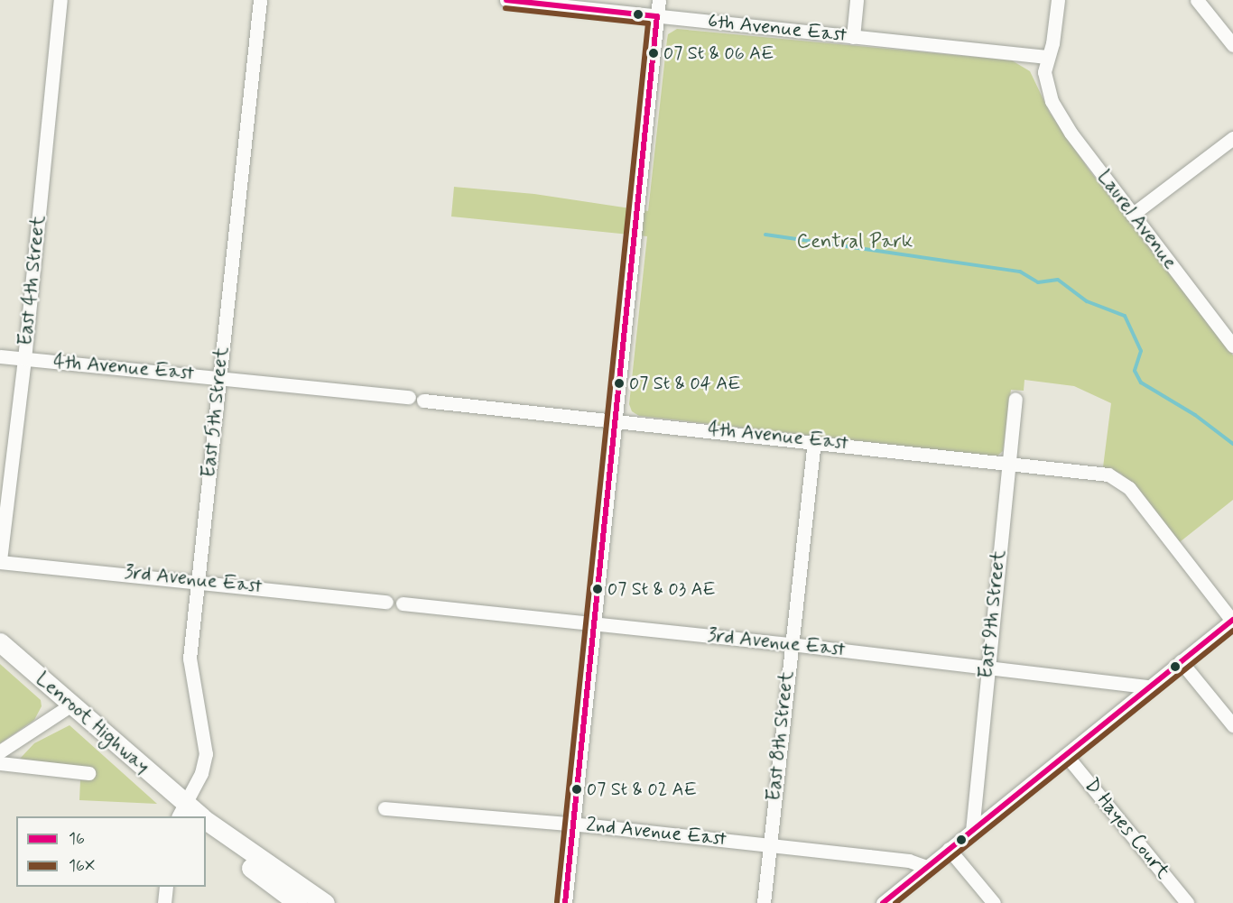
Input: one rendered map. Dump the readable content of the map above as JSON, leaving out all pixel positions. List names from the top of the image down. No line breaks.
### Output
{"streets":{"highway":["Lenroot Highway"],"street":["6th Avenue East","Laurel Avenue","East 4th Street","4th Avenue East","East 5th Street","3rd Avenue East","East 9th Street","East 8th Street","D Hayes Court","2nd Avenue East"]},"crossings":[["6th Avenue East","Laurel Avenue"],["East 4th Street","4th Avenue East"],["East 4th Street","3rd Avenue East"],["4th Avenue East","East 5th Street"],["4th Avenue East","East 9th Street"],["4th Avenue East","East 8th Street"],["East 5th Street","3rd Avenue East"],["East 5th Street","Lenroot Highway"],["3rd Avenue East","East 9th Street"],["3rd Avenue East","East 8th Street"],["East 8th Street","2nd Avenue East"]],"parks":["Central Park"],"places":["07 St & 06 AE","07 St & 04 AE","07 St & 03 AE","07 St & 02 AE"],"lines":["transit line 16","transit line 16X"],"legend":["16","16X"]}
